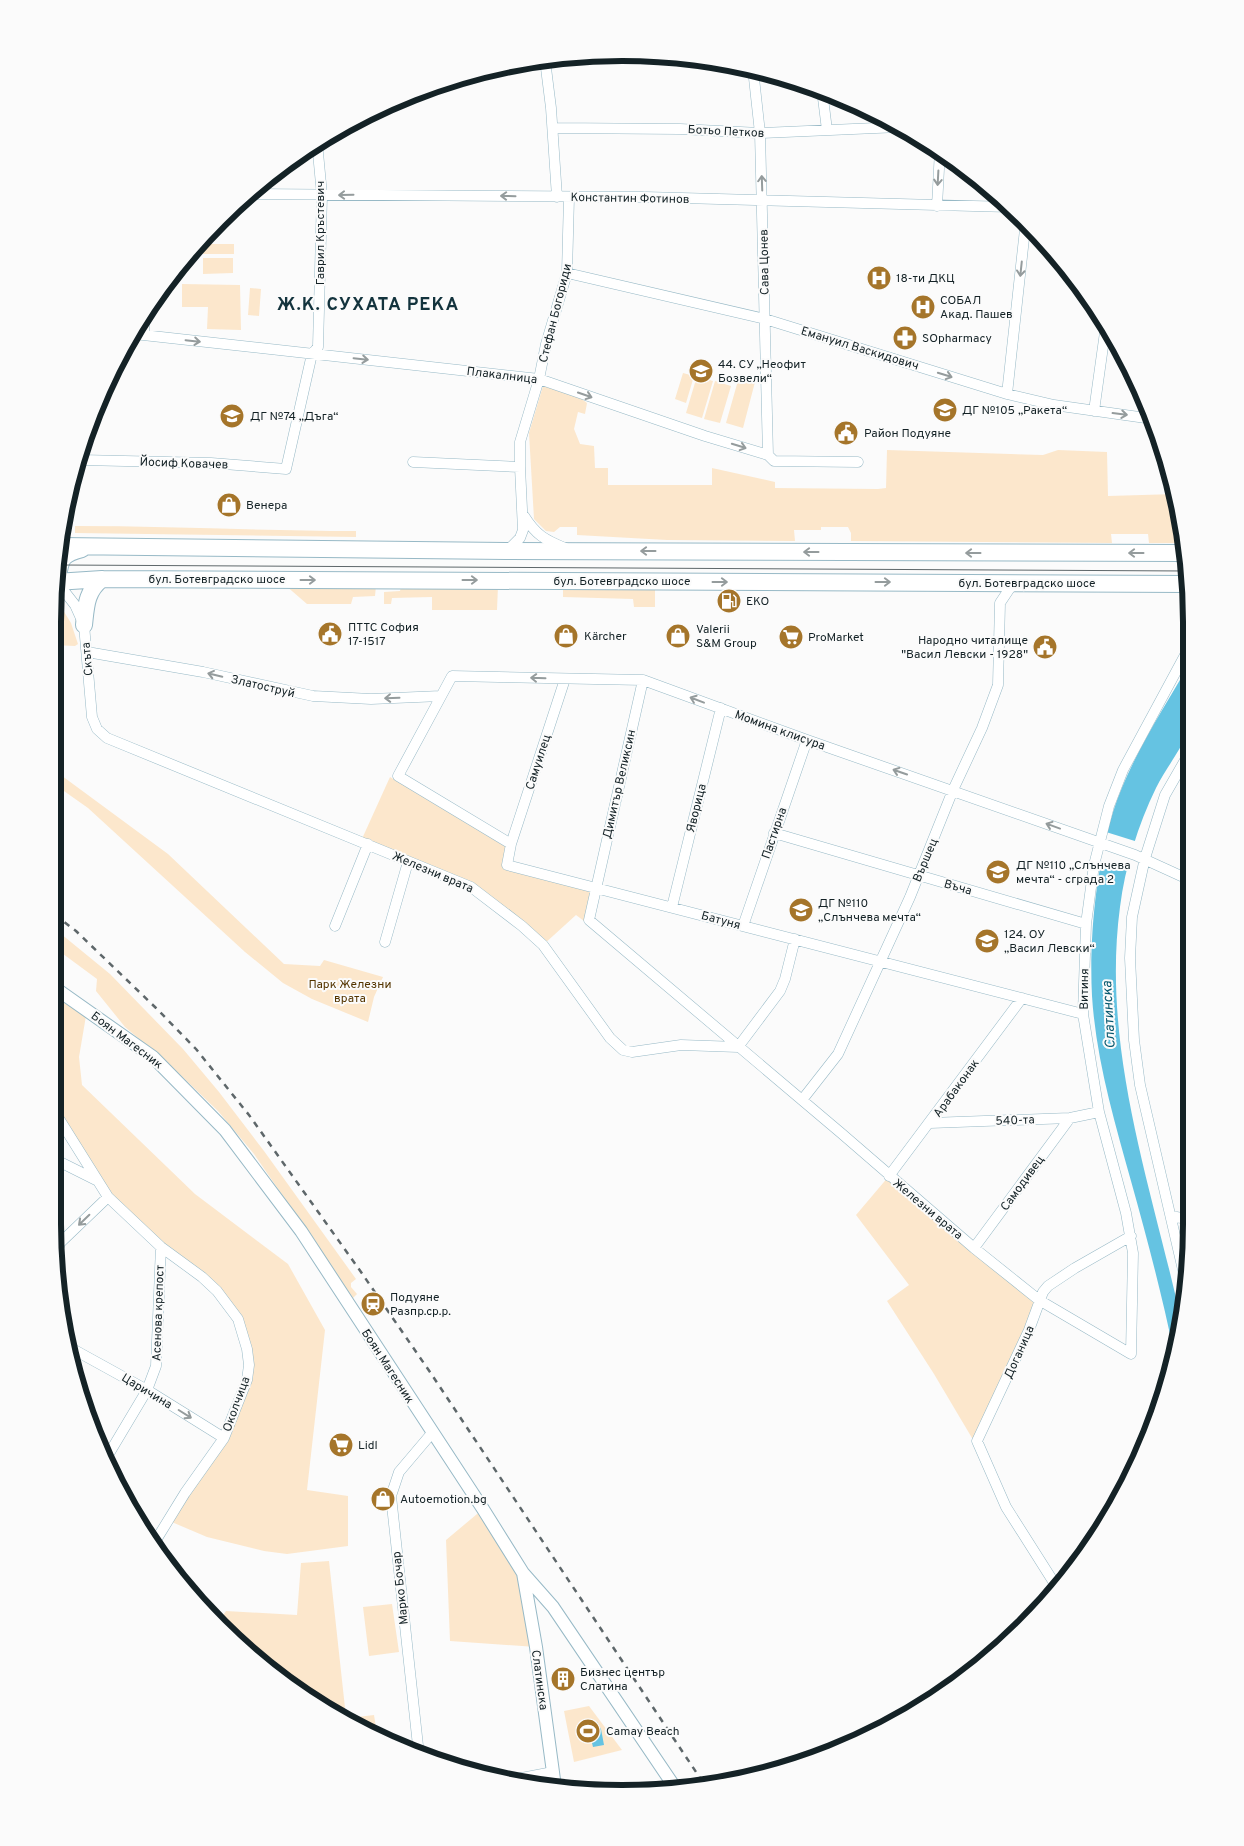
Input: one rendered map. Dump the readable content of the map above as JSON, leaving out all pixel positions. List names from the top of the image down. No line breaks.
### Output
{"streets":{"main road":["бул. Ботевградско шосе"],"street":["Ботьо Петков","Константин Фотинов","Гаврил Кръстевич","Сава Цонев","Стефан Богориди","Емануил Васкидович","Плакалница","Йосиф Ковачев","Скъта","Златоструй","Момина клисура","Самуилец","Димитър Великсин","Яворица","Пастирна","Вършец","Железни врата","Въча","Батуня","Витиня","Боян Магесник","Арабаконак","540-та","Самодивец","Асенова крепост","Доганица","Царичина","Околчица","Марко Бочар","Слатинска"]},"crossings":[["Ботьо Петков","Сава Цонев"],["Константин Фотинов","Гаврил Кръстевич"],["Константин Фотинов","Сава Цонев"],["Константин Фотинов","Стефан Богориди"],["Гаврил Кръстевич","Плакалница"],["Гаврил Кръстевич","Йосиф Ковачев"],["Сава Цонев","Емануил Васкидович"],["Сава Цонев","Плакалница"],["Стефан Богориди","Емануил Васкидович"],["Стефан Богориди","Плакалница"],["Скъта","Златоструй"],["Скъта","Железни врата"],["Златоструй","Момина клисура"],["Момина клисура","Самуилец"],["Момина клисура","Димитър Великсин"],["Момина клисура","Яворица"],["Момина клисура","Пастирна"],["Момина клисура","Вършец"],["Момина клисура","Витиня"],["Самуилец","Батуня"],["Димитър Великсин","Железни врата"],["Димитър Великсин","Батуня"],["Яворица","Батуня"],["Пастирна","Въча"],["Пастирна","Батуня"],["Вършец","Железни врата"],["Вършец","Въча"],["Вършец","Батуня"],["Железни врата","Батуня"],["Железни врата","Витиня"],["Железни врата","Арабаконак"],["Железни врата","Самодивец"],["Железни врата","Доганица"],["Въча","Витиня"],["Батуня","Витиня"],["Батуня","Арабаконак"],["Витиня","540-та"],["Витиня","Доганица"],["Боян Магесник","Марко Бочар"],["Боян Магесник","Слатинска"],["Арабаконак","540-та"],["540-та","Самодивец"],["Асенова крепост","Царичина"],["Асенова крепост","Околчица"],["Царичина","Околчица"]],"one_way":["Емануил Васкидович","Плакалница","Златоструй","Момина клисура","Царичина"],"districts":["Ж.К. СУХАТА РЕКА"],"water":["Слатинска"],"parks":["Парк Железни врата"],"places":{"hospital":["18-ти ДКЦ","СОБАЛ Акад. Пашев"],"pharmacy":["SOpharmacy"],"school or university":["44. СУ „Неофит Бозвели“","ДГ №105 „Ракета“","ДГ №74 „Дъга“","ДГ №110 „Слънчева мечта“ - сграда 2","ДГ №110 „Слънчева мечта“","124. ОУ „Васил Левски“"],"public building":["Район Подуяне","ПТТС София 17-1517","Народно читалище \"Васил Левски - 1928\""],"shop":["Венера","Кärcher","Valerii S&M Group","Autoemotion.bg"],"fuel station":["EKO"],"supermarket":["ProMarket","Lidl"],"station":["Подуяне Разпр.ср.р."],"building":["Бизнес център Слатина"],"sports":["Camay Beach"]}}
